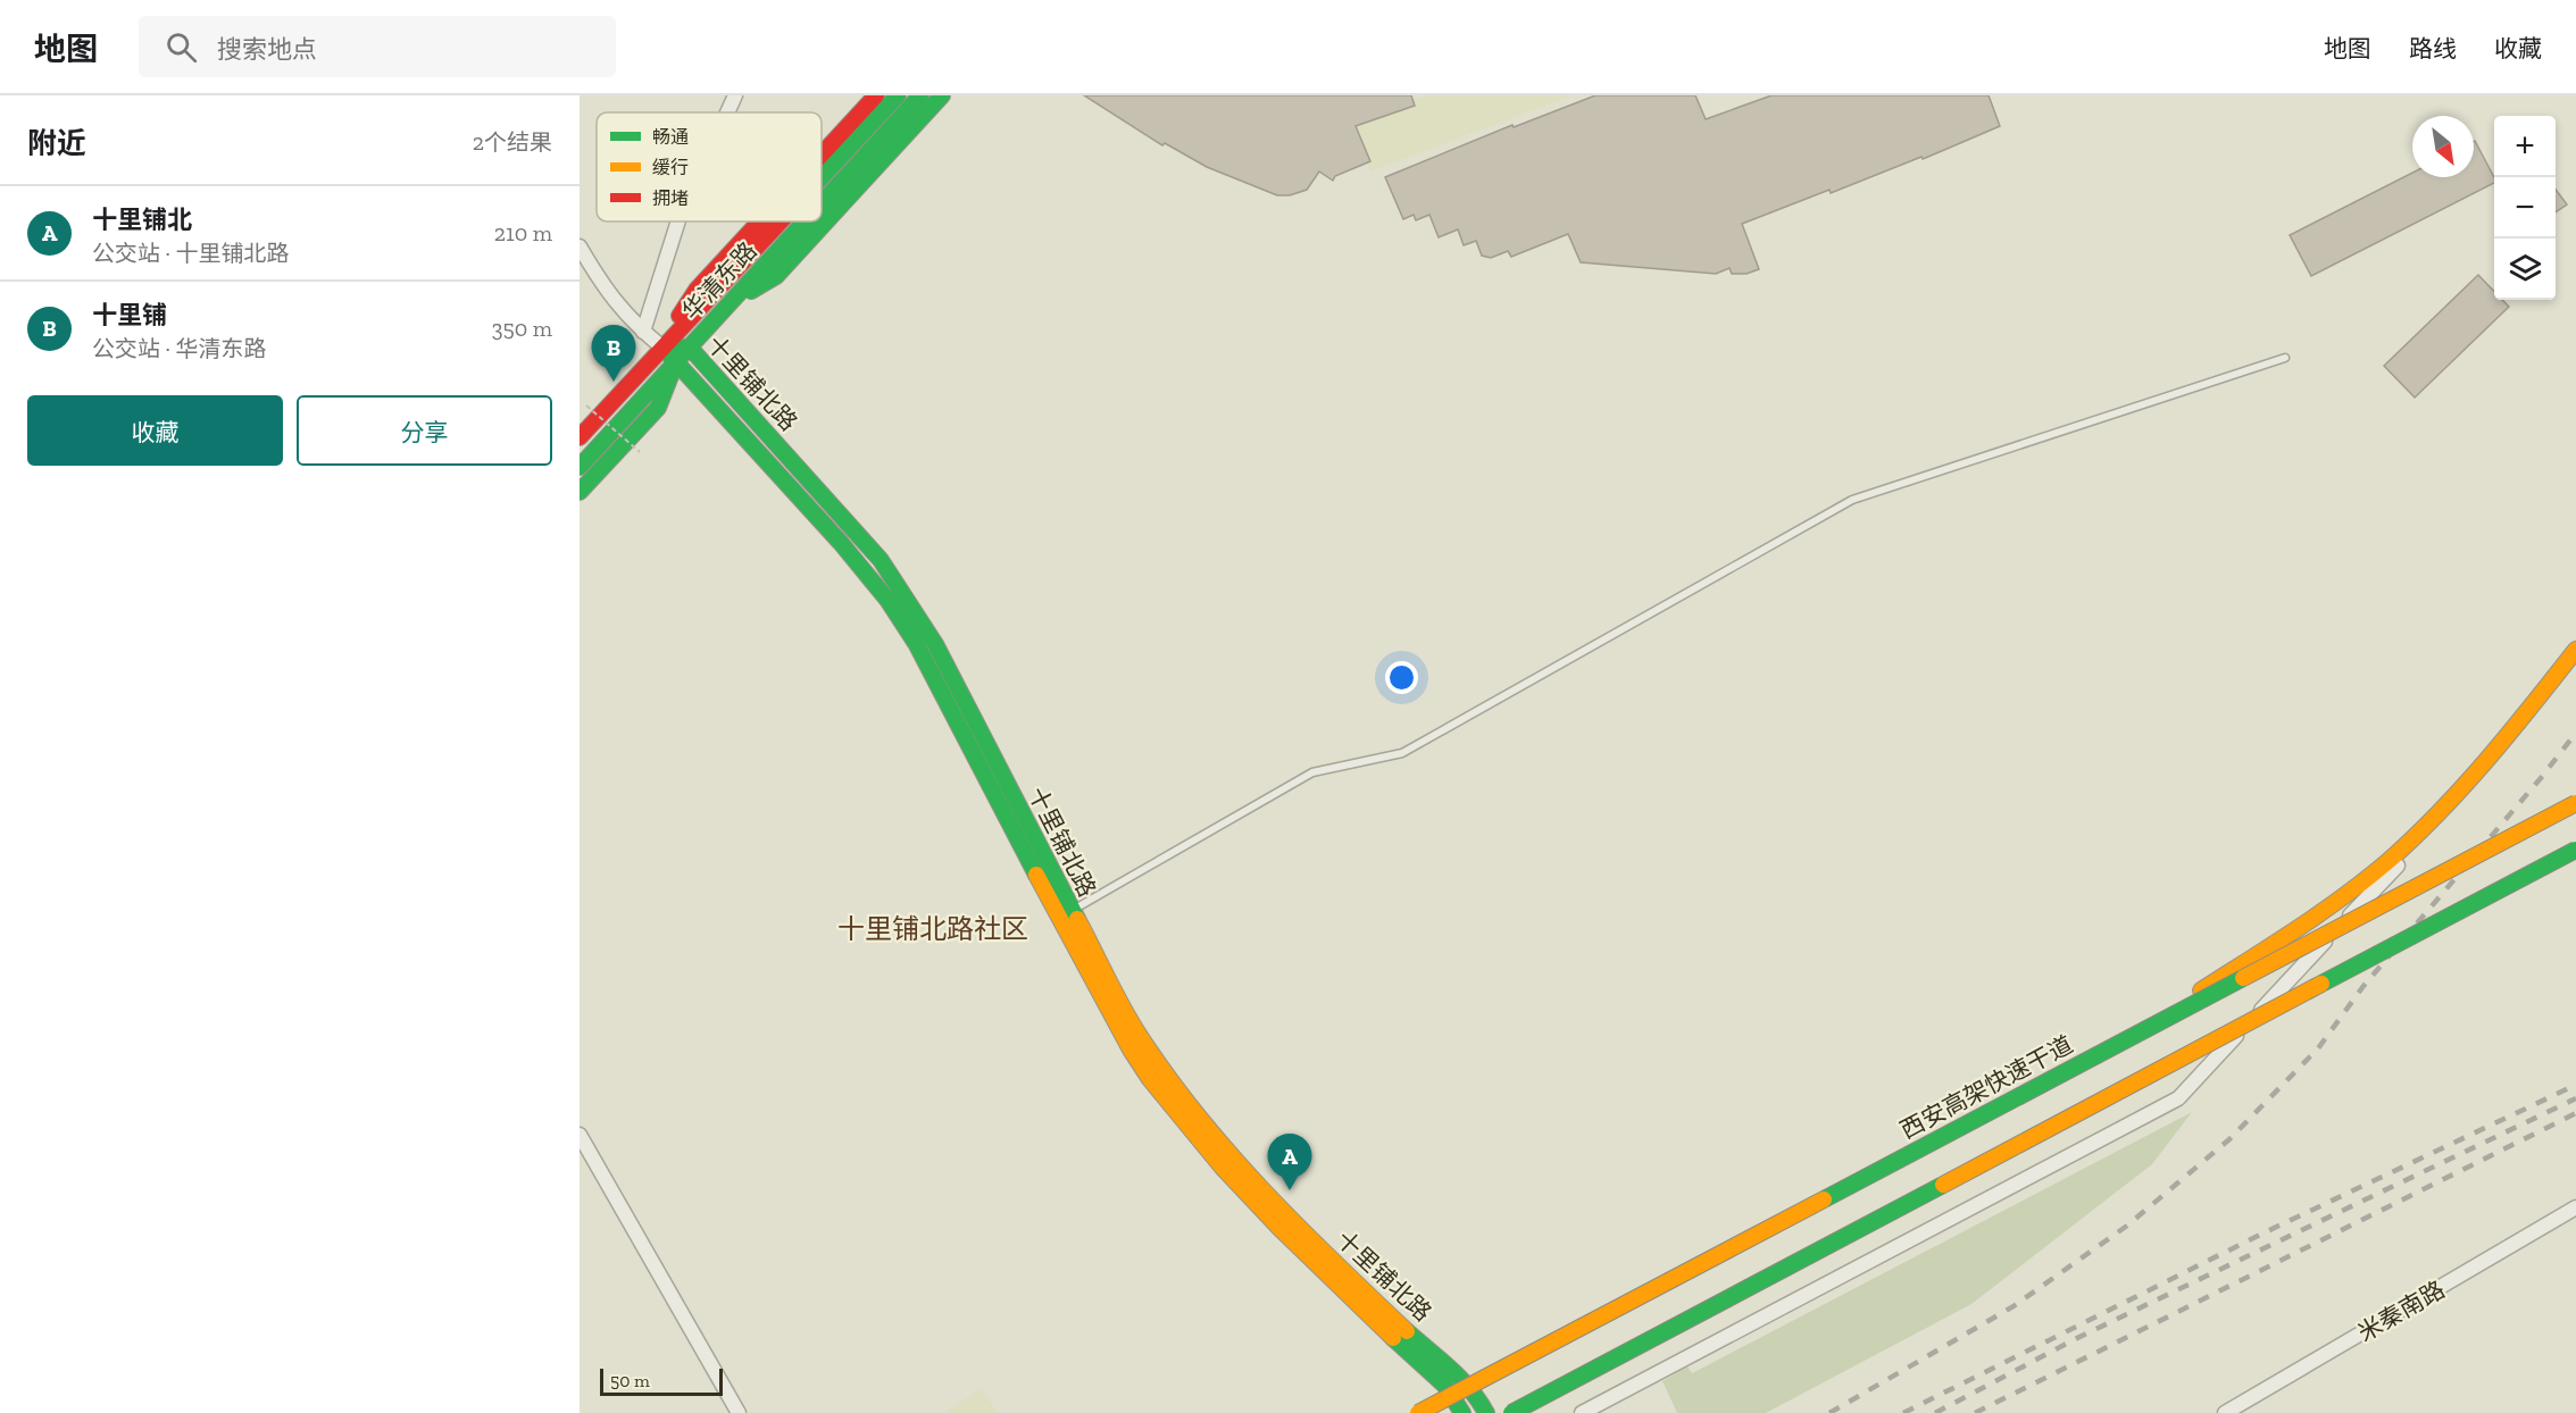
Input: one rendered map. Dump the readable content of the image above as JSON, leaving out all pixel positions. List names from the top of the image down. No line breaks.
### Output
{"streets":{"main road":["华清东路","十里铺北路","西安高架快速干道"],"street":["米秦南路"]},"crossings":[["华清东路","十里铺北路"]],"districts":["十里铺北路社区"],"legend":["畅通","缓行","拥堵"],"scale_bar":"50 m","north":"bottom right","page":{"header":"地图","search":"搜索地点","nav":["地图","路线","收藏"],"heading":["附近","2个结果"],"map_buttons":["+","−"],"list":[{"mark":"A","name":"十里铺北","note":"公交站 · 十里铺北路","value":"210 m"},{"mark":"B","name":"十里铺","note":"公交站 · 华清东路","value":"350 m"}],"pins":["B","A"],"buttons":["收藏","分享"],"scale":"50 m"}}
